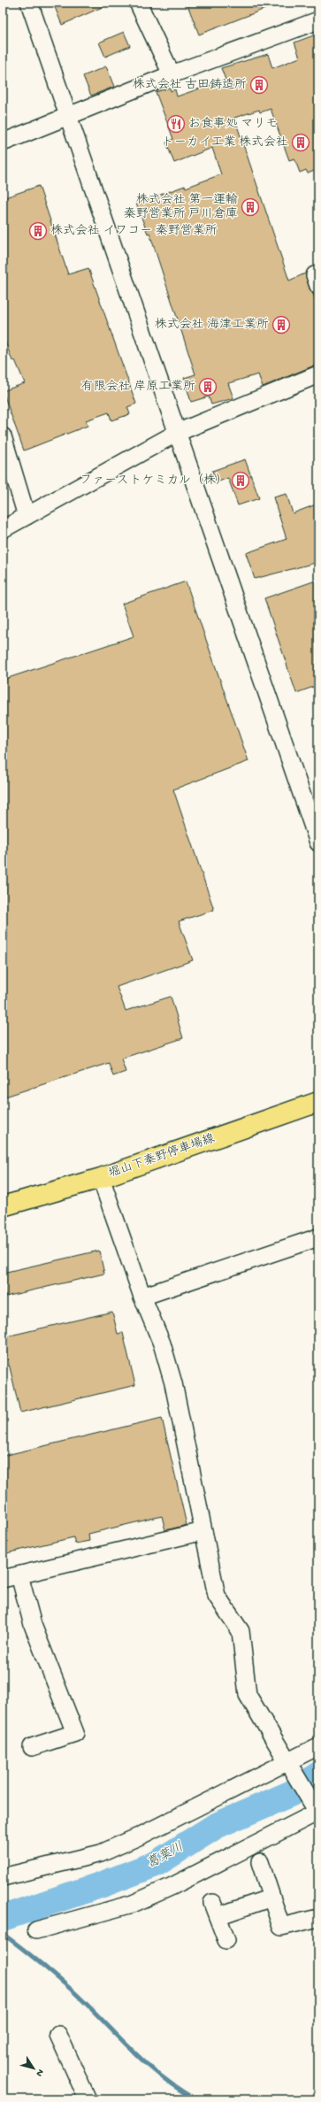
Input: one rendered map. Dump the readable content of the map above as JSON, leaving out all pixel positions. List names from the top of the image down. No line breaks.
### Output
{"streets":{"main road":["堀山下秦野停車場線"]},"water":["葛葉川"],"places":{"building":["株式会社 古田鋳造所","トーカイ工業 株式会社","株式会社 第一運輸 秦野営業所 戸川倉庫","株式会社 イワコー 秦野営業所","株式会社 海津工業所","有限会社 岸原工業所","ファーストケミカル（株）"],"restaurant":["お食事処 マリモ"]},"north":"bottom right"}
